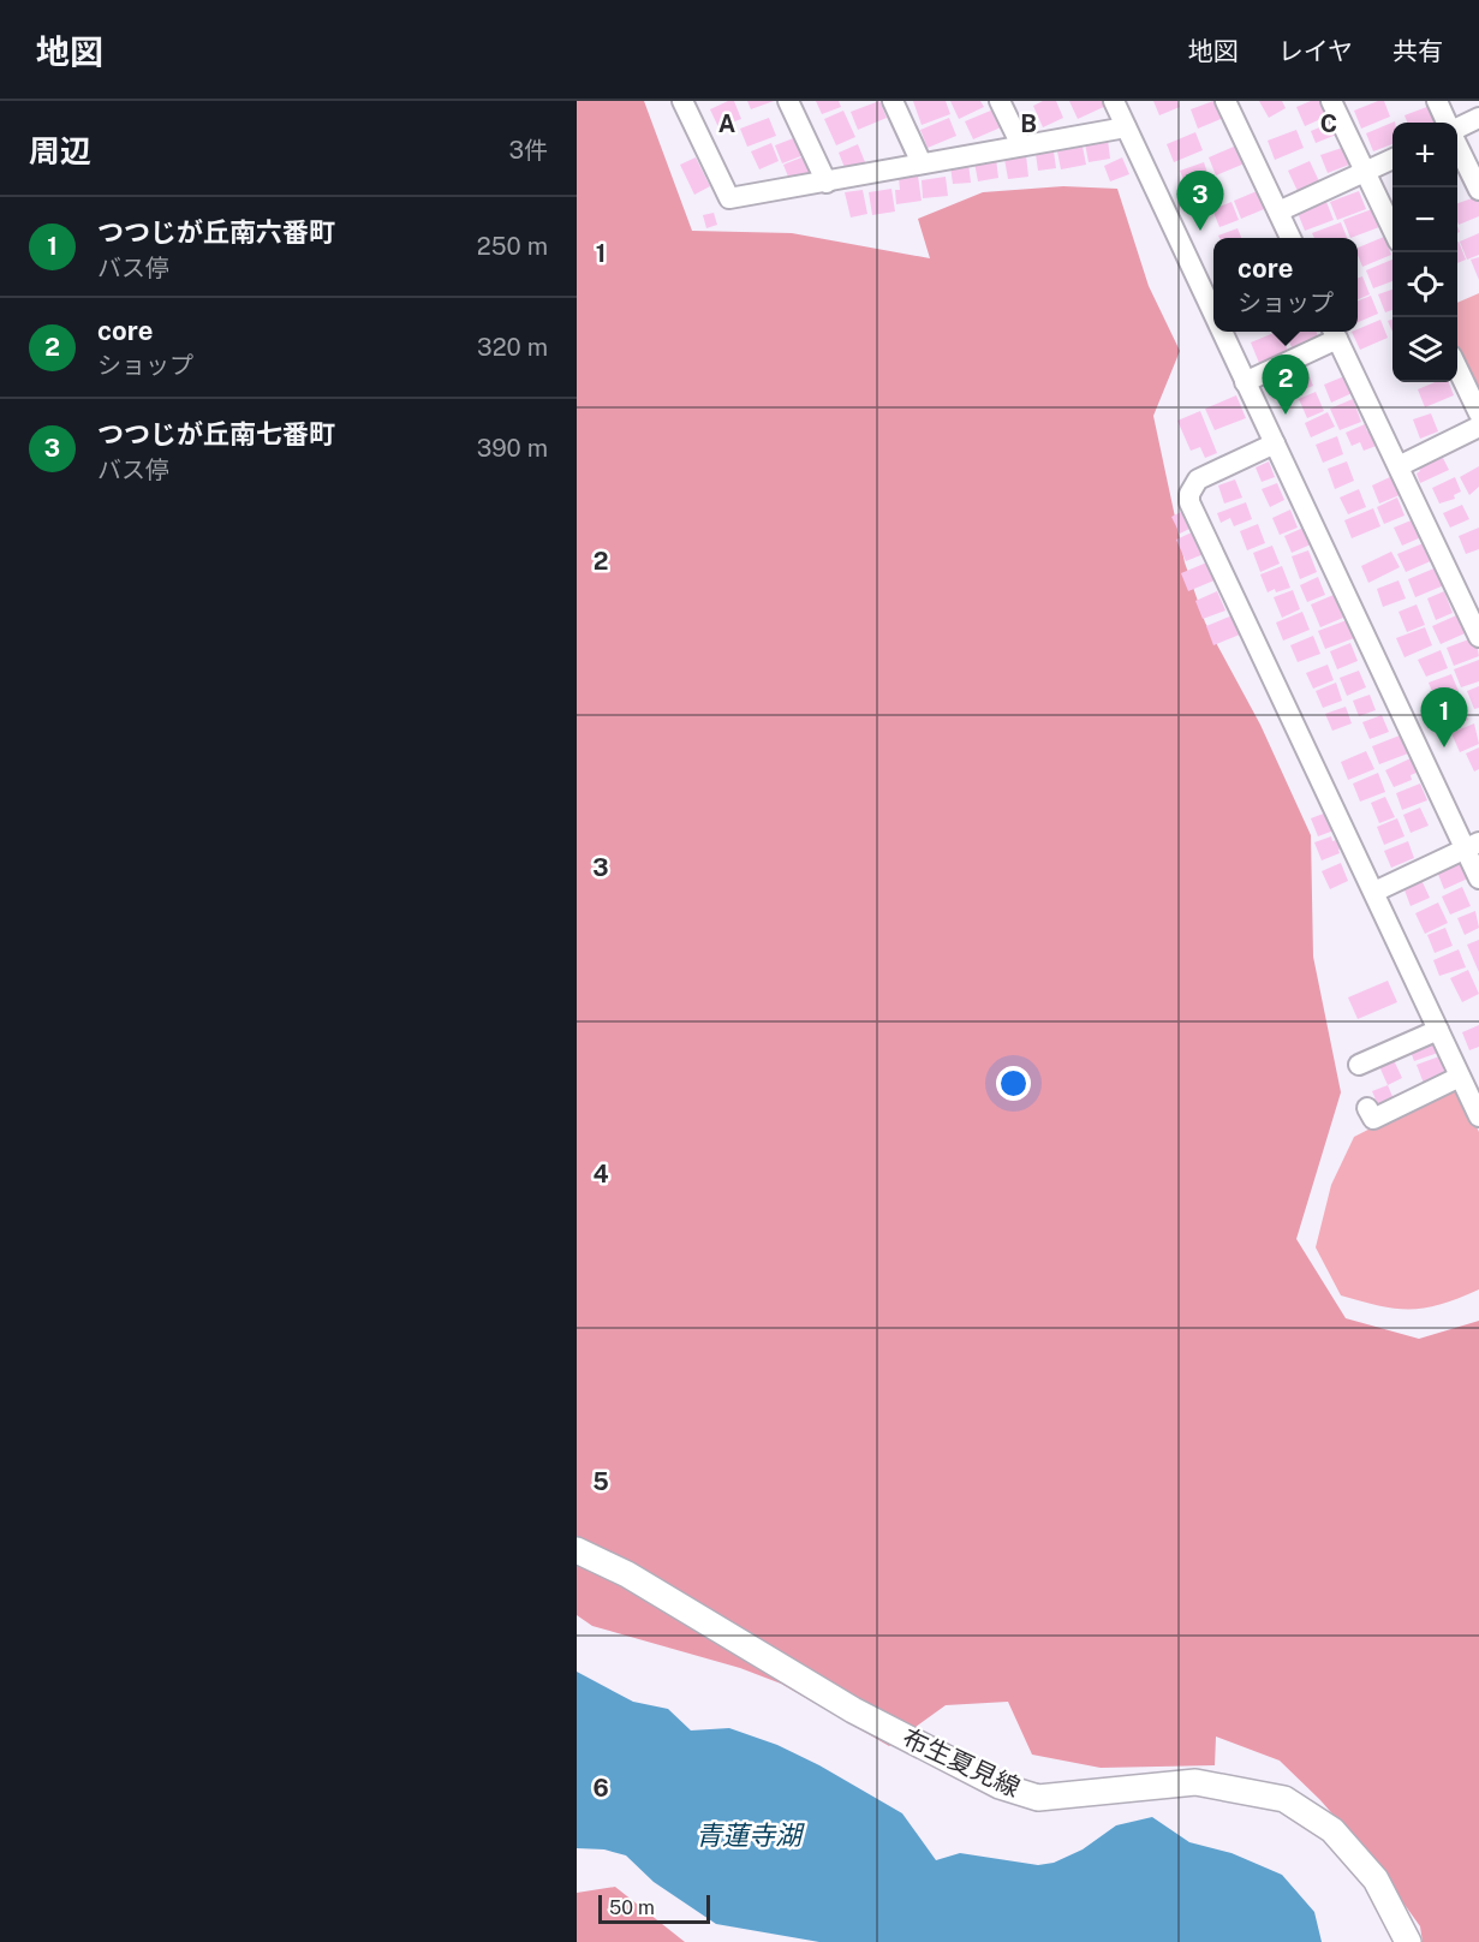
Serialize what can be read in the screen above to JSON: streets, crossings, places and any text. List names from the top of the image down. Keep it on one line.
{"streets":{"main road":["布生夏見線"]},"water":["青蓮寺湖"],"scale_bar":"50 m","page":{"header":"地図","nav":["地図","レイヤ","共有"],"heading":["周辺","3件"],"map_buttons":["+","−"],"pins":["3","2","1"],"list":[{"mark":"1","name":"つつじが丘南六番町","note":"バス停","value":"250 m"},{"mark":"2","name":"core","note":"ショップ","value":"320 m"},{"mark":"3","name":"つつじが丘南七番町","note":"バス停","value":"390 m"}],"popup":["core","ショップ"],"scale":"50 m"},"grid":{"columns":["A","B","C"],"rows":["1","2","3","4","5","6"]}}
